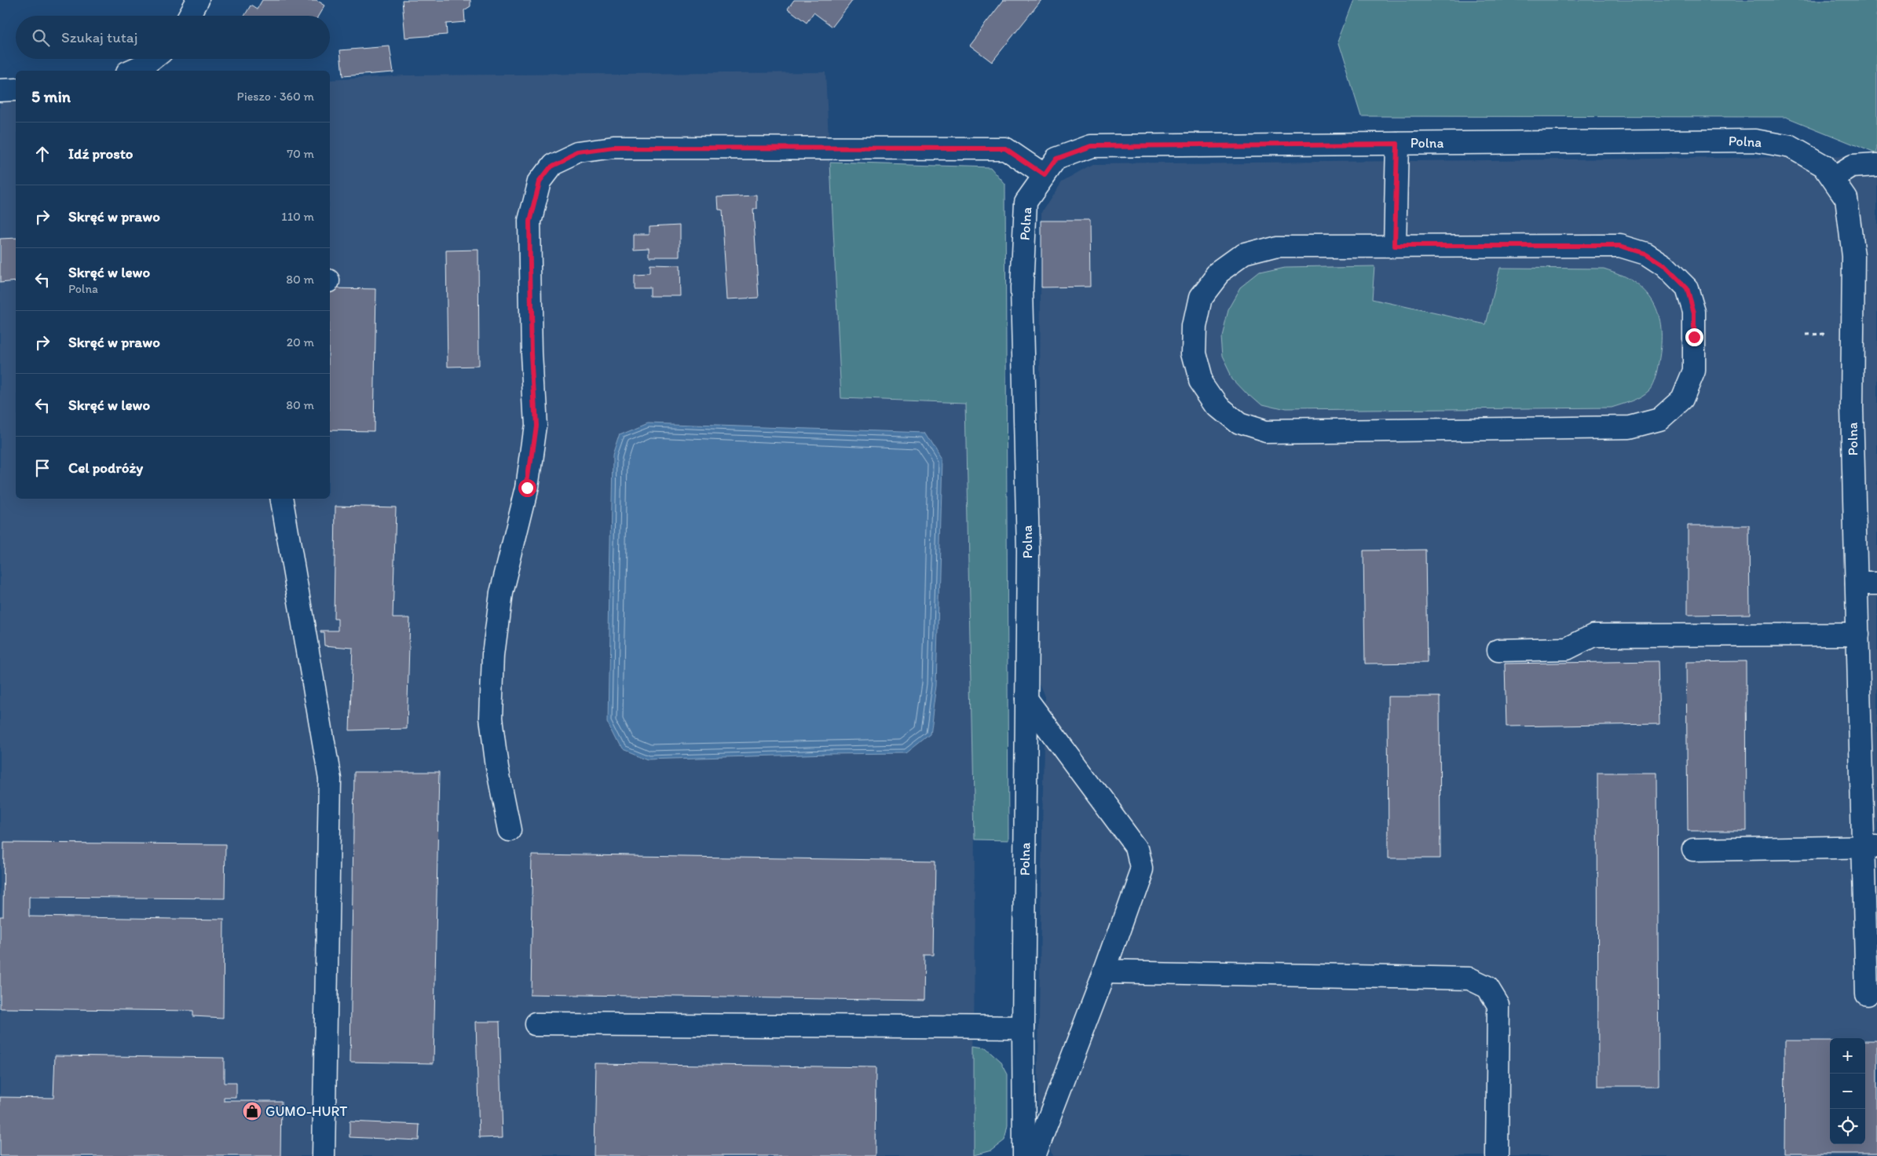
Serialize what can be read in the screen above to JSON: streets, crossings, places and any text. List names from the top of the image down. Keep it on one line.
{"streets":{"street":["Polna"]},"places":{"shop":["GUMO-HURT"]},"page":{"search":"Szukaj tutaj","heading":["5 min","Pieszo · 360 m"],"list":[["Idź prosto","70 m"],["Skręć w prawo","110 m"],["Skręć w lewo","Polna","80 m"],["Skręć w prawo","20 m"],["Skręć w lewo","80 m"],"Cel podróży"],"map_buttons":["+","−"]}}
